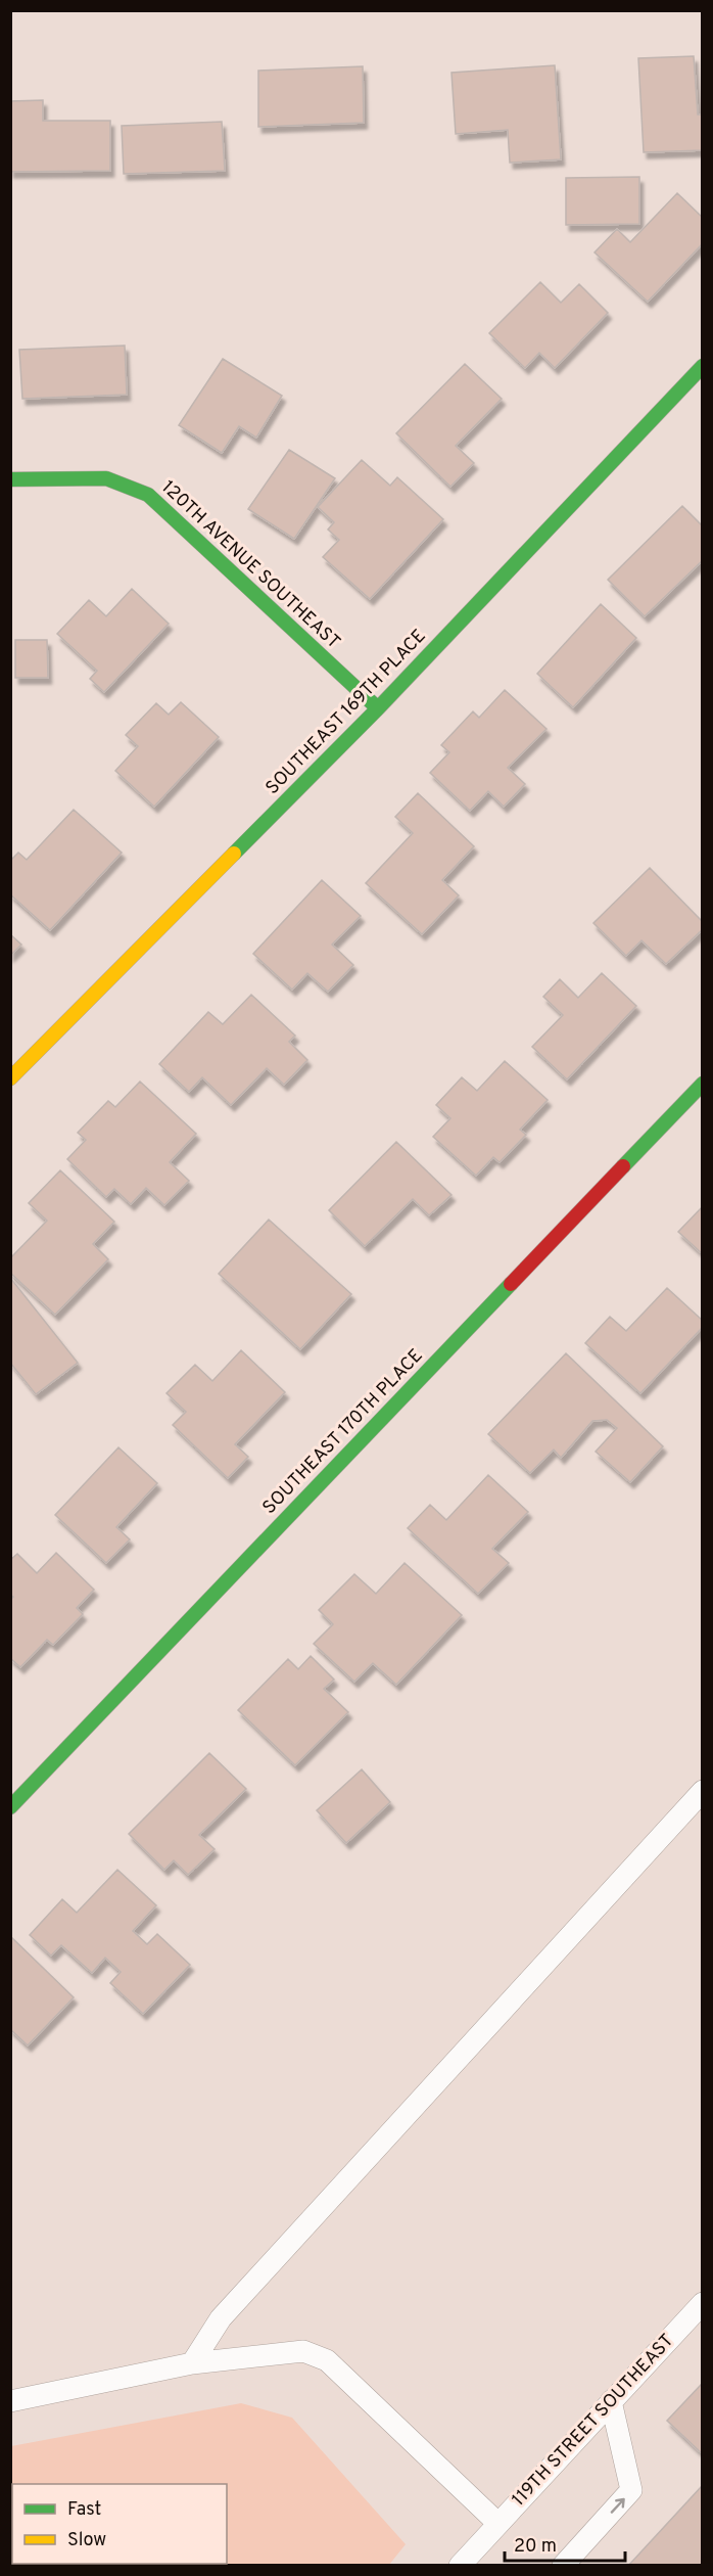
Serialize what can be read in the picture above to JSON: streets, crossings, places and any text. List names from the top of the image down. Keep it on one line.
{"streets":{"street":["120TH AVENUE SOUTHEAST","SOUTHEAST 169TH PLACE","SOUTHEAST 170TH PLACE"],"lane":["119TH STREET SOUTHEAST"]},"crossings":[["120TH AVENUE SOUTHEAST","SOUTHEAST 169TH PLACE"]],"legend":["Fast","Slow"],"scale_bar":"20 m"}
